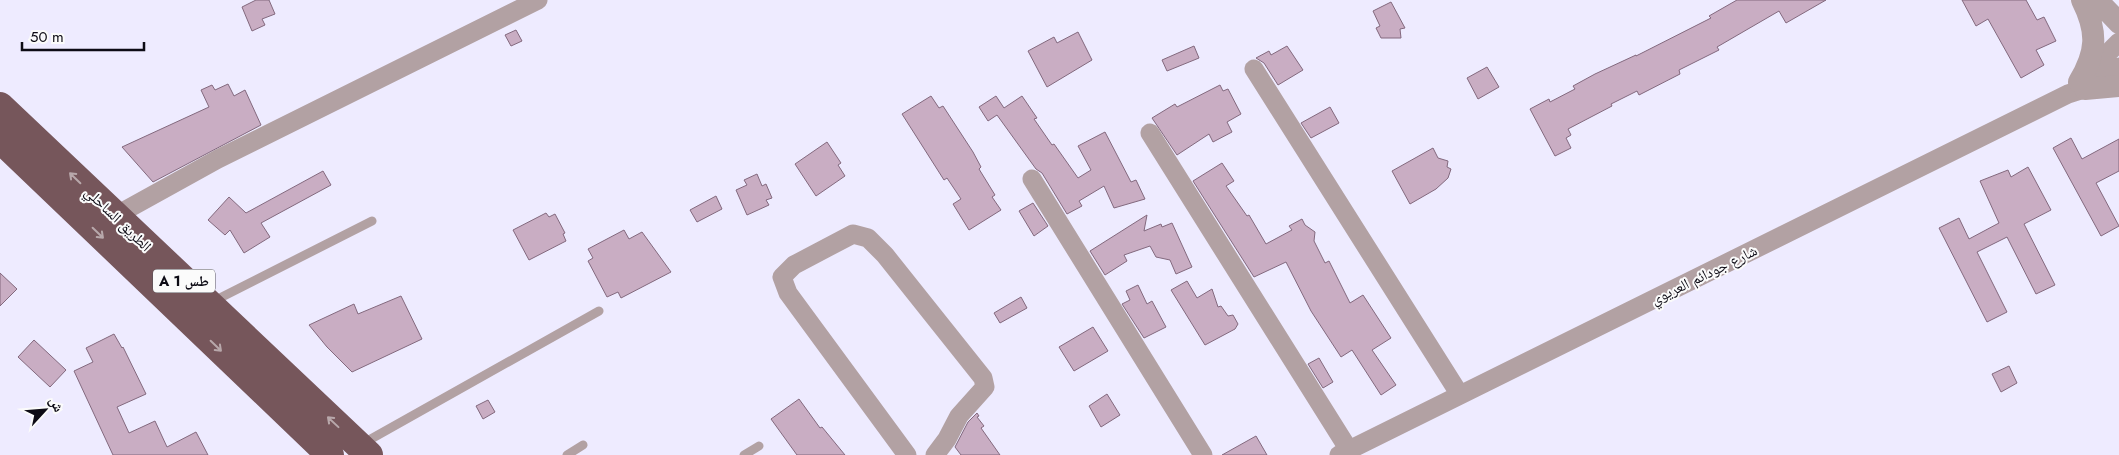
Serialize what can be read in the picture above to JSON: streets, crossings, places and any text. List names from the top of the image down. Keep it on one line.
{"streets":{"highway":["الطريق الساحلي","A 1 طس"],"street":["شارع جودائم العريوي"]},"scale_bar":"50 m","north":"top right"}
